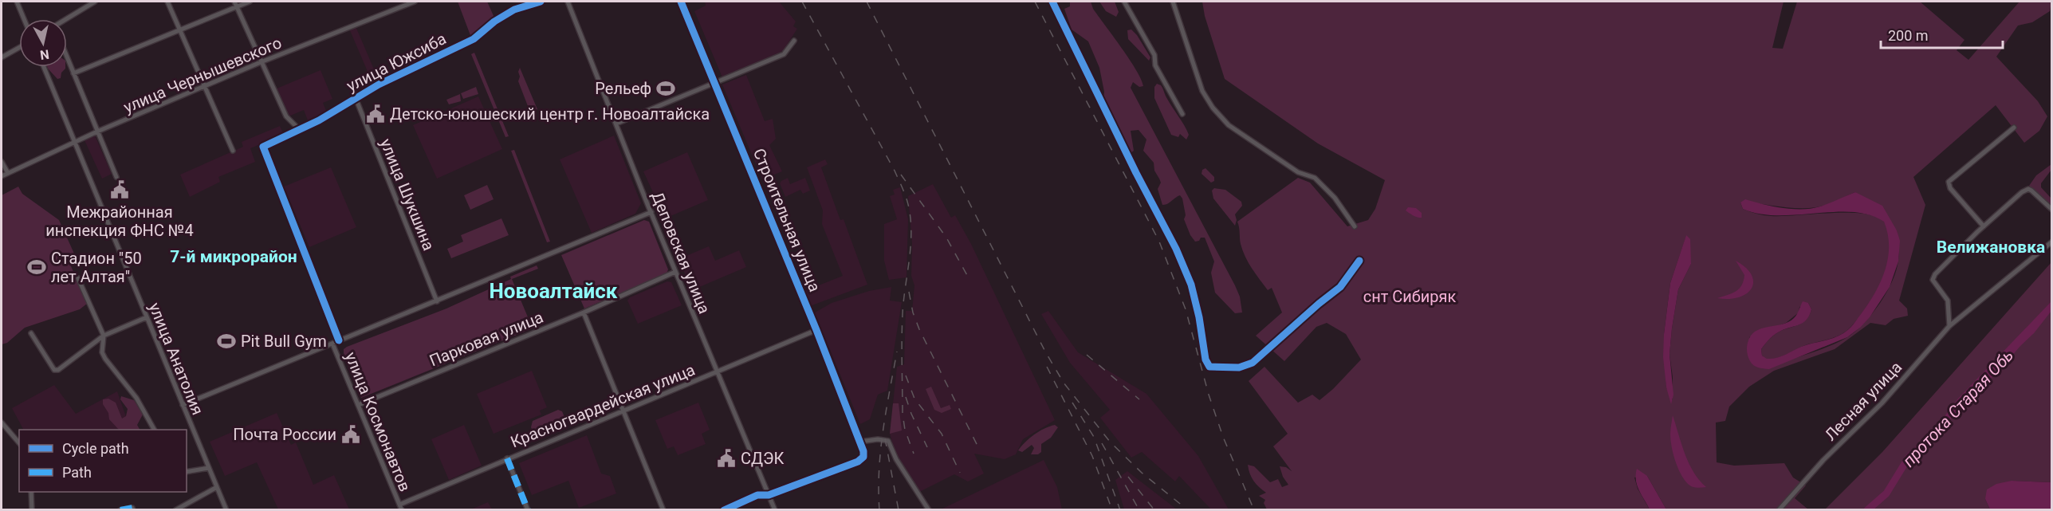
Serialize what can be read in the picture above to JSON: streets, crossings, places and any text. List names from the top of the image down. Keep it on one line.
{"streets":{"street":["улица Южсиба","улица Чернышевского","улица Шукшина","Строительная улица","Деповская улица","Парковая улица","улица Анатолия","Лесная улица","Красногвардейская улица","улица Космонавтов"]},"crossings":[["улица Южсиба","улица Шукшина"],["улица Чернышевского","улица Анатолия"],["Строительная улица","Деповская улица"],["Строительная улица","Красногвардейская улица"],["Деповская улица","Парковая улица"],["Деповская улица","Красногвардейская улица"],["Парковая улица","улица Космонавтов"],["Красногвардейская улица","улица Космонавтов"]],"districts":["Велижановка","7-й микрорайон","Новоалтайск"],"water":["протока Старая Обь"],"parks":["снт Сибиряк"],"places":{"sports":["Рельеф","Стадион \"50 лет Алтая\"","Pit Bull Gym"],"public building":["Детско-юношеский центр г. Новоалтайска","Межрайонная инспекция ФНС №4","Почта России","СДЭК"]},"legend":["Cycle path","Path"],"scale_bar":"200 m","north":"bottom"}
